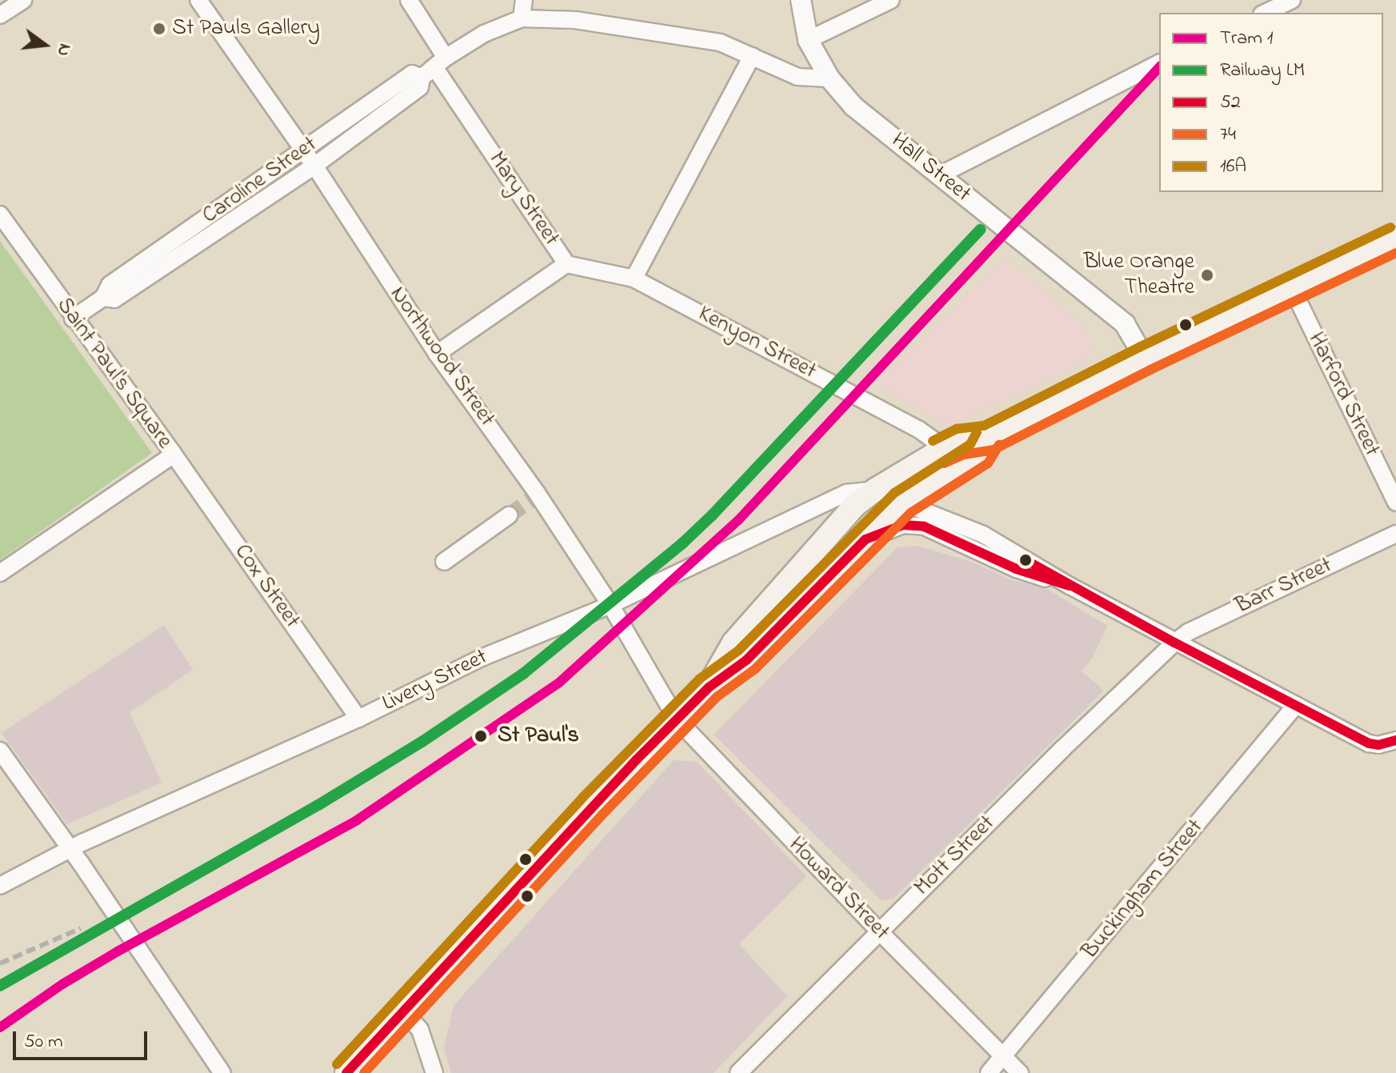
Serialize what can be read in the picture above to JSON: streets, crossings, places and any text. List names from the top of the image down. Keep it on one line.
{"streets":{"street":["Hall Street","Caroline Street","Mary Street","Kenyon Street","Northwood Street","Saint Paul's Square","Harford Street","Cox Street","Barr Street","Livery Street","Mott Street","Howard Street","Buckingham Street"]},"crossings":[["Caroline Street","Mary Street"],["Caroline Street","Northwood Street"],["Caroline Street","Saint Paul's Square"],["Mary Street","Kenyon Street"],["Mary Street","Northwood Street"],["Northwood Street","Livery Street"],["Northwood Street","Howard Street"],["Saint Paul's Square","Cox Street"],["Cox Street","Livery Street"],["Barr Street","Mott Street"],["Mott Street","Howard Street"],["Howard Street","Buckingham Street"]],"places":["St Pauls Gallery","Blue Orange Theatre","St Paul's"],"lines":["tram line 1","transit line 16A","rail line LM","transit line 74","transit line 52"],"legend":["Tram 1","Railway LM","52","74","16A"],"scale_bar":"50 m","north":"right"}
